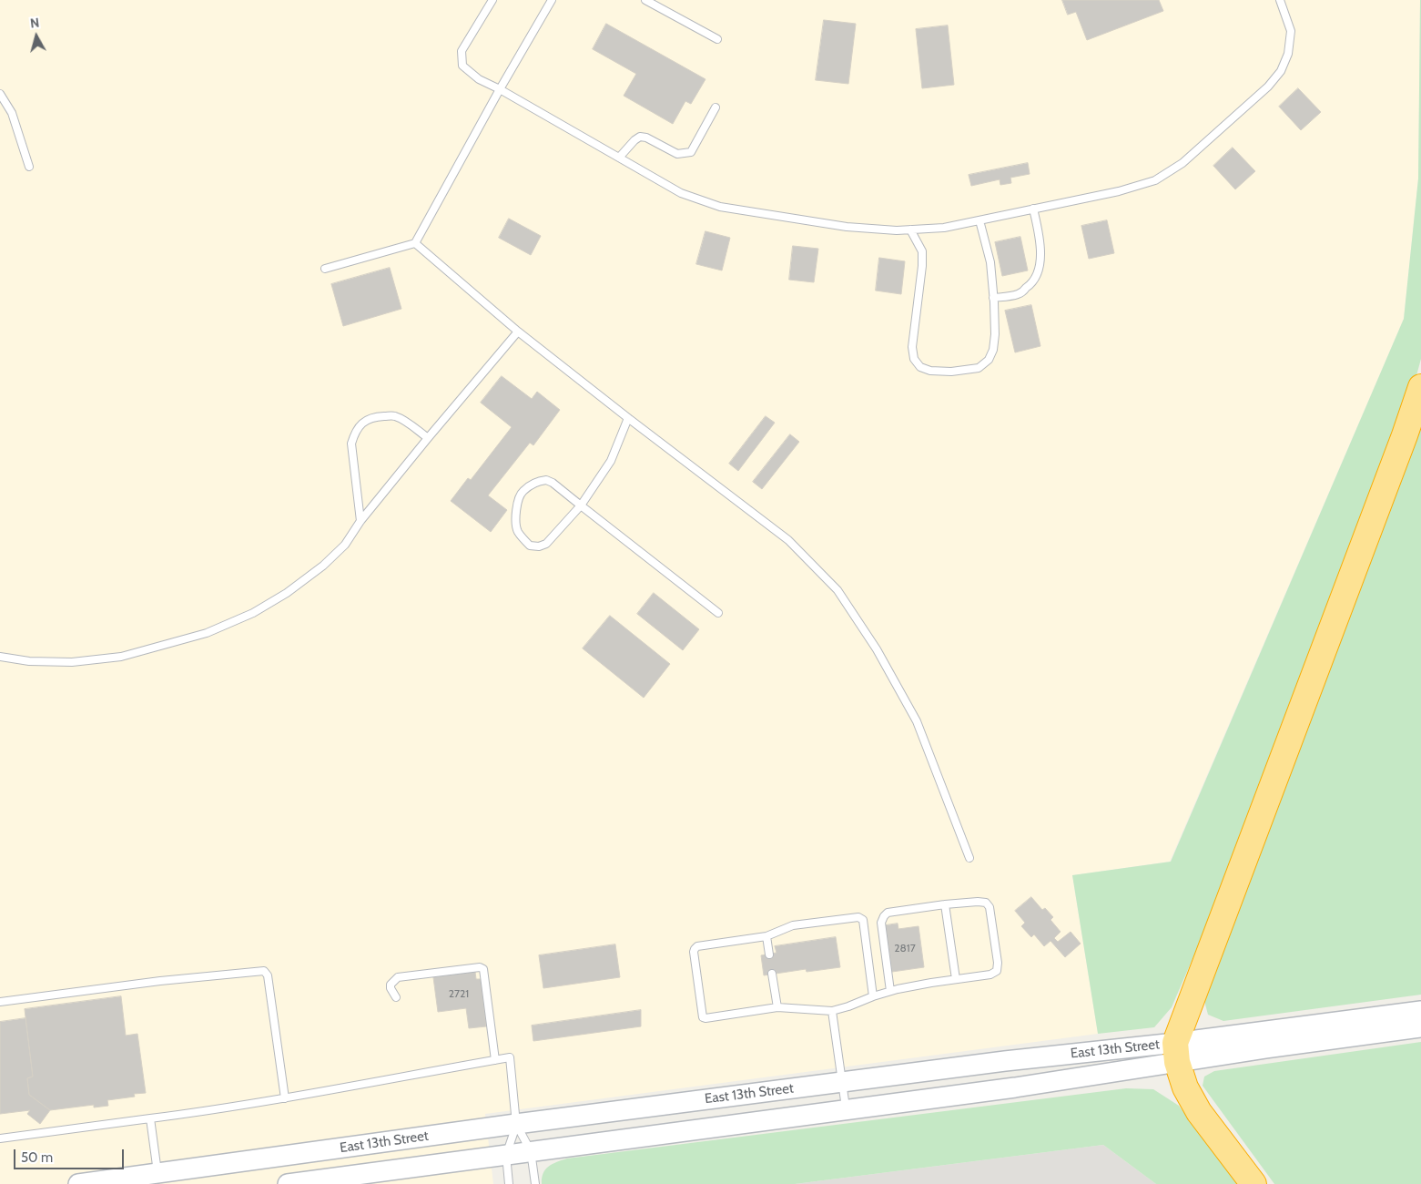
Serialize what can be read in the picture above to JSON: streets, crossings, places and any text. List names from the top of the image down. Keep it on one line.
{"streets":{"main road":["East 13th Street"]},"house_numbers":["2817","2721"],"scale_bar":"50 m","north":"top"}
